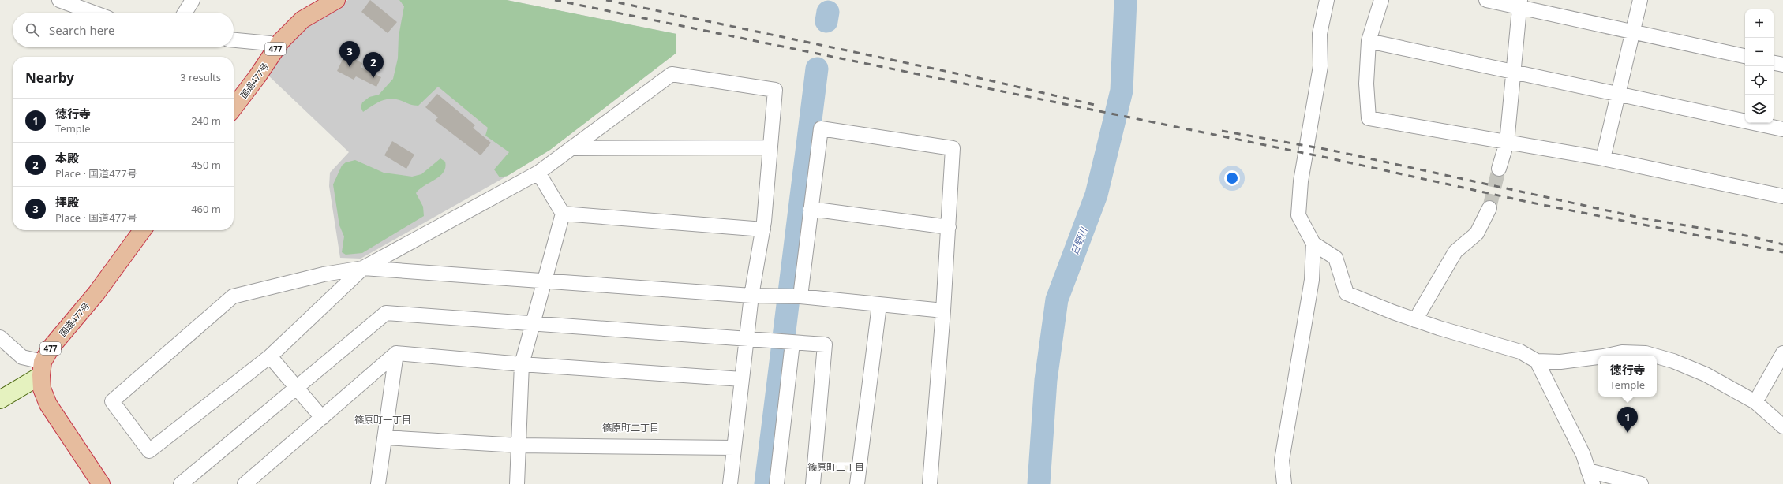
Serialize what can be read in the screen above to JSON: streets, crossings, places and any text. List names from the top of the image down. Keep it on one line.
{"streets":{"highway":["477","国道477号"]},"districts":["篠原町一丁目","篠原町二丁目","篠原町三丁目"],"water":["日野川"],"page":{"map_buttons":["+","−"],"search":"Search here","pins":["3","2","1"],"heading":["Nearby","3 results"],"list":[{"mark":"1","name":"徳行寺","note":"Temple","value":"240 m"},{"mark":"2","name":"本殿","note":"Place · 国道477号","value":"450 m"},{"mark":"3","name":"拝殿","note":"Place · 国道477号","value":"460 m"}],"popup":["徳行寺","Temple"]}}
